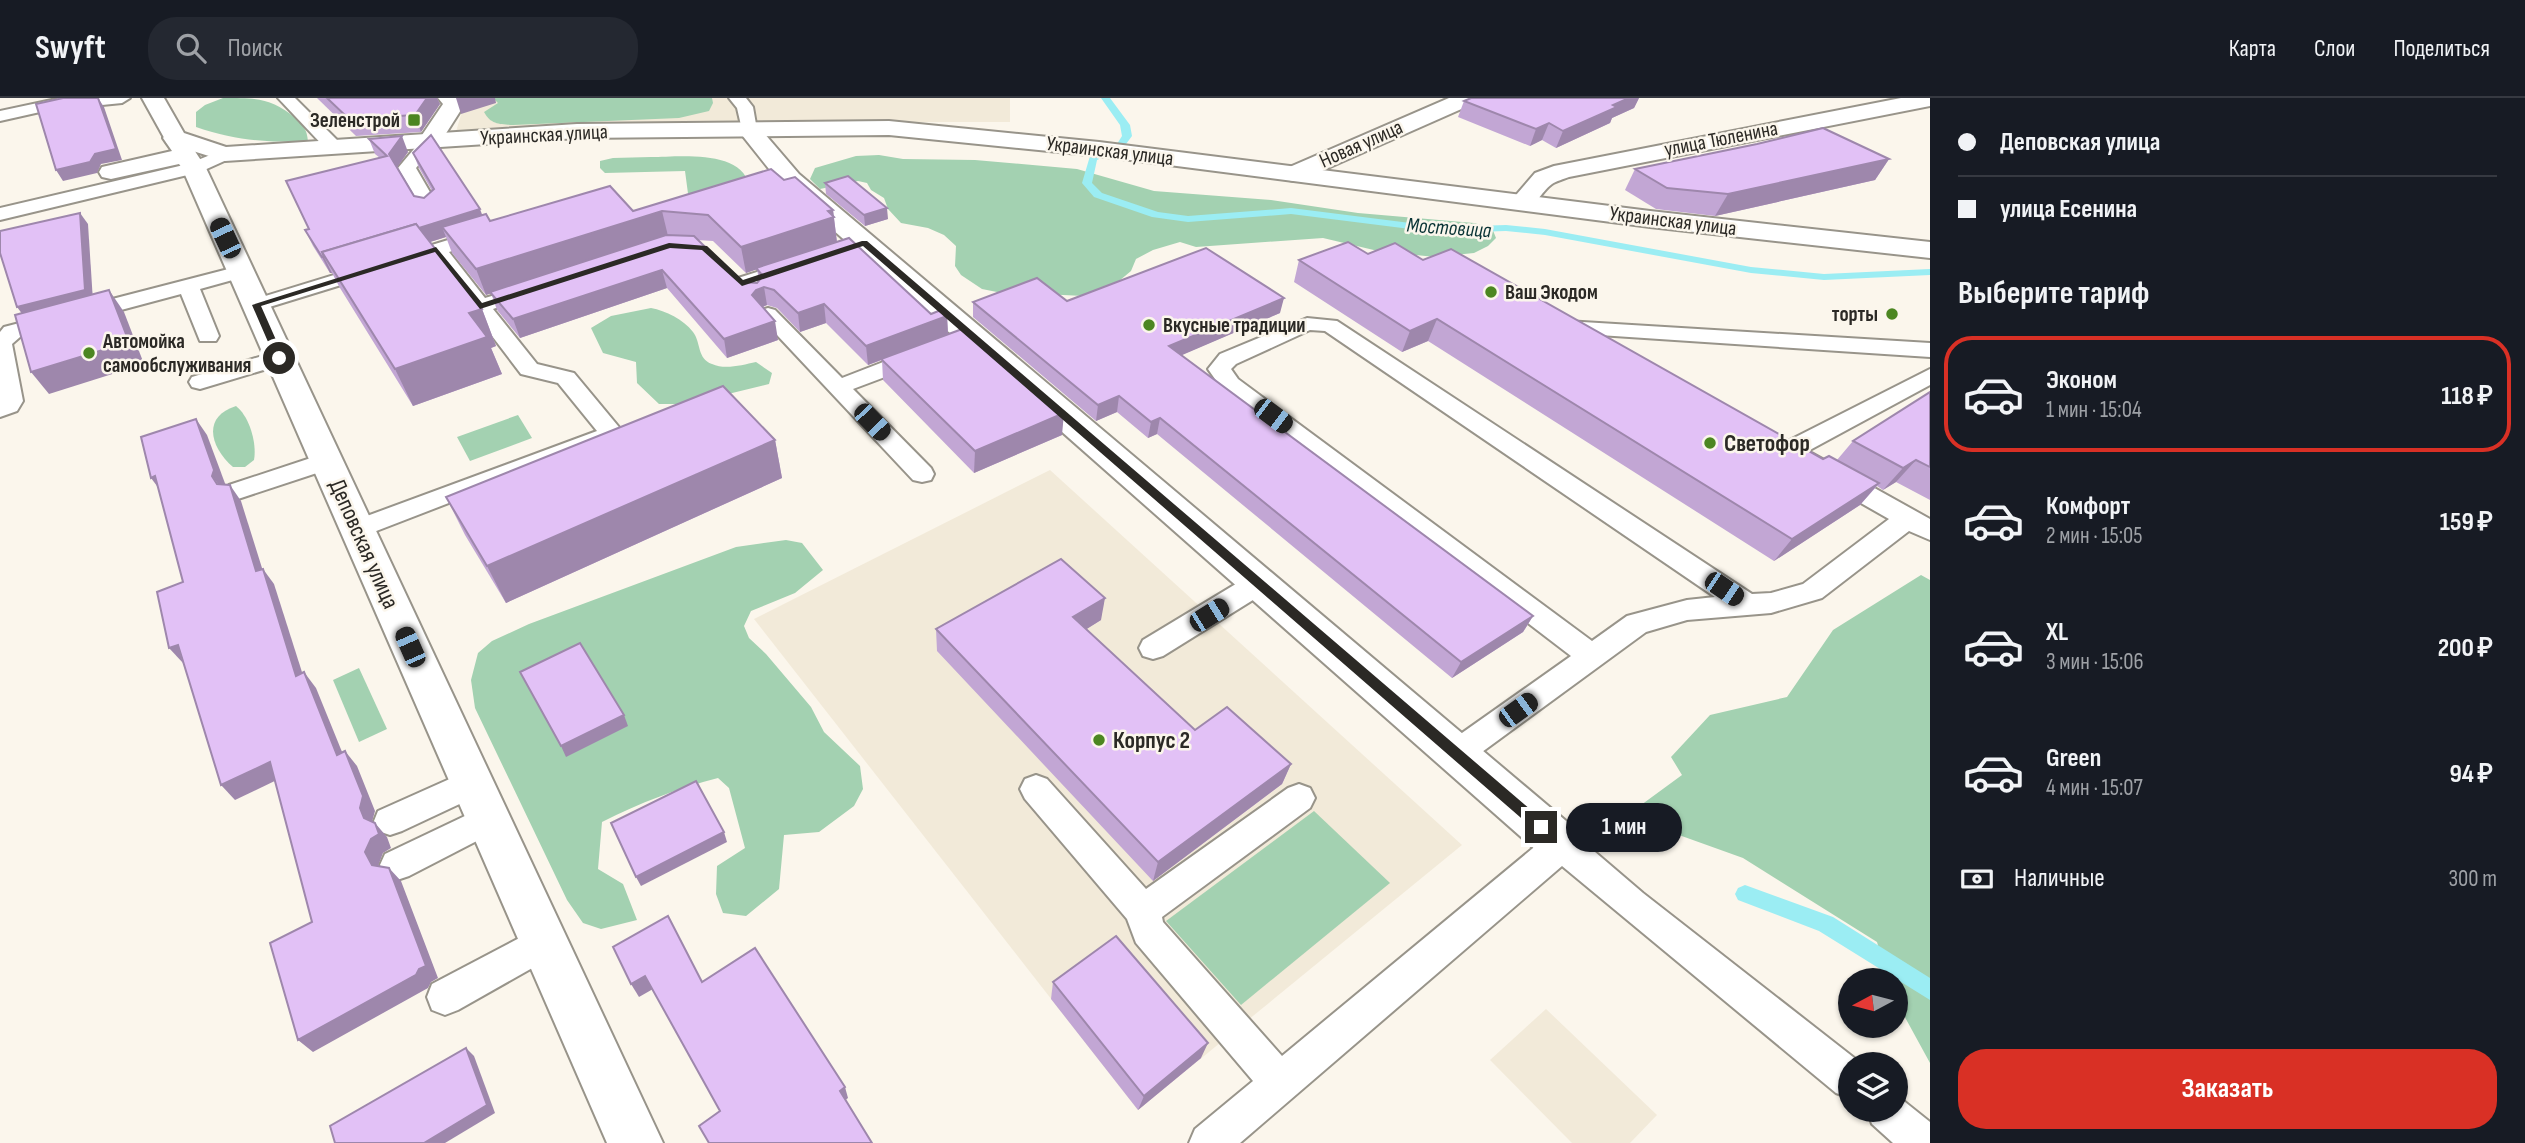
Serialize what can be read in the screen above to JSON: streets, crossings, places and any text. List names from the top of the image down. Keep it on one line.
{"streets":{"street":["Украинская улица","улица Тюленина","Новая улица","Деповская улица"]},"crossings":[["Украинская улица","улица Тюленина"],["Украинская улица","Новая улица"],["Украинская улица","Деповская улица"]],"water":["Мостовица"],"places":{"transit":["Зеленстрой"],"other":["Ваш Экодом","торты","Вкусные традиции","Автомойка самообслуживания","Светофор","Корпус 2"]},"north":"left","page":{"header":"Swyft","search":"Поиск","nav":["Карта","Слои","Поделиться"],"banner":["Деповская улица","улица Есенина"],"heading":"Выберите тариф","list":[{"name":"Эконом","note":"1 мин · 15:04","value":"118 ₽"},{"name":"Комфорт","note":"2 мин · 15:05","value":"159 ₽"},{"name":"XL","note":"3 мин · 15:06","value":"200 ₽"},{"name":"Green","note":"4 мин · 15:07","value":"94 ₽"}],"bubble":"1 мин","pay":["Наличные","300 m"],"buttons":"Заказать"}}
